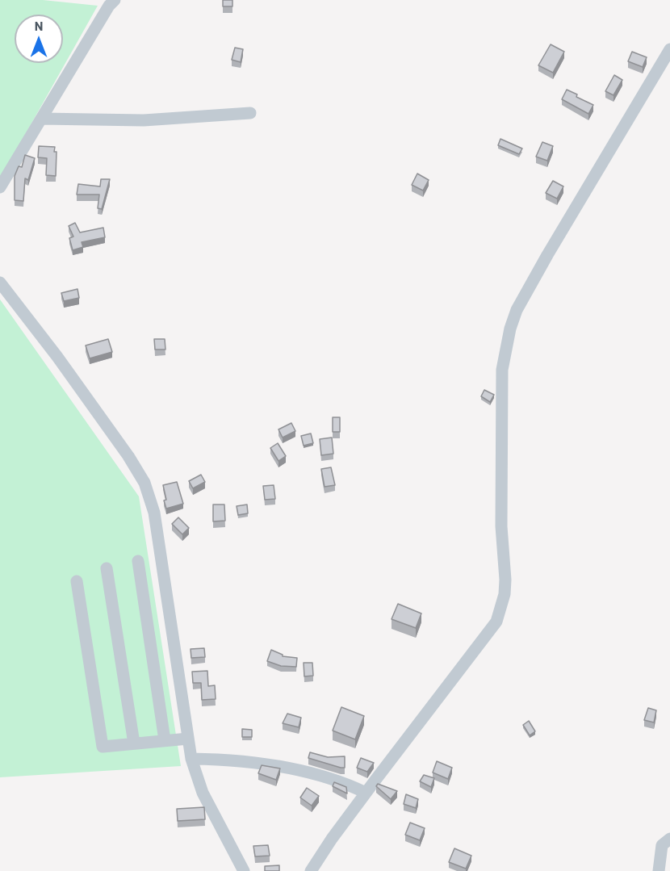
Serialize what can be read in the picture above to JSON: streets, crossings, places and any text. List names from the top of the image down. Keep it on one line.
{"north":"top"}
